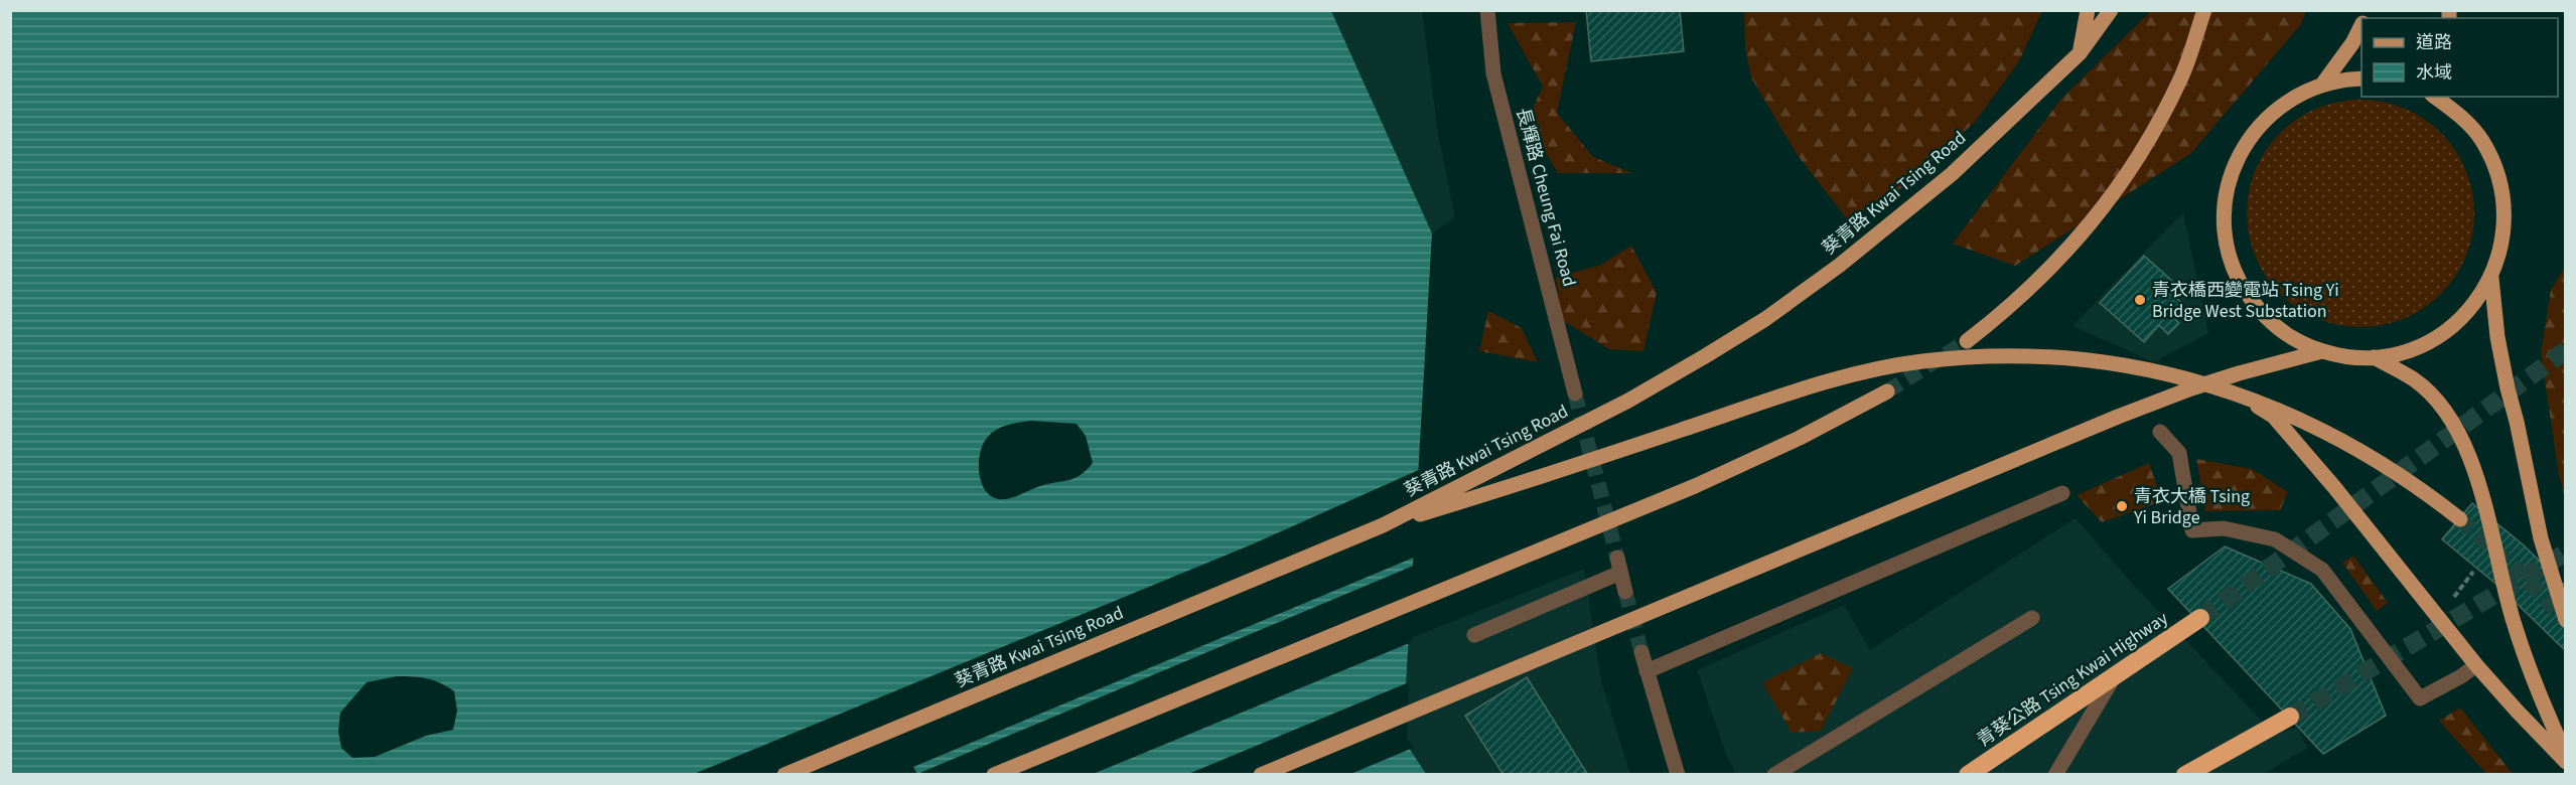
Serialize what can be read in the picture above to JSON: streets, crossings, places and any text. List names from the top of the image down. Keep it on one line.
{"streets":{"highway":["青葵公路 Tsing Kwai Highway"],"main road":["葵青路 Kwai Tsing Road"],"street":["長輝路 Cheung Fai Road"]},"places":["青衣橋西變電站 Tsing Yi Bridge West Substation","青衣大橋 Tsing Yi Bridge"],"legend":["道路","水域"]}
